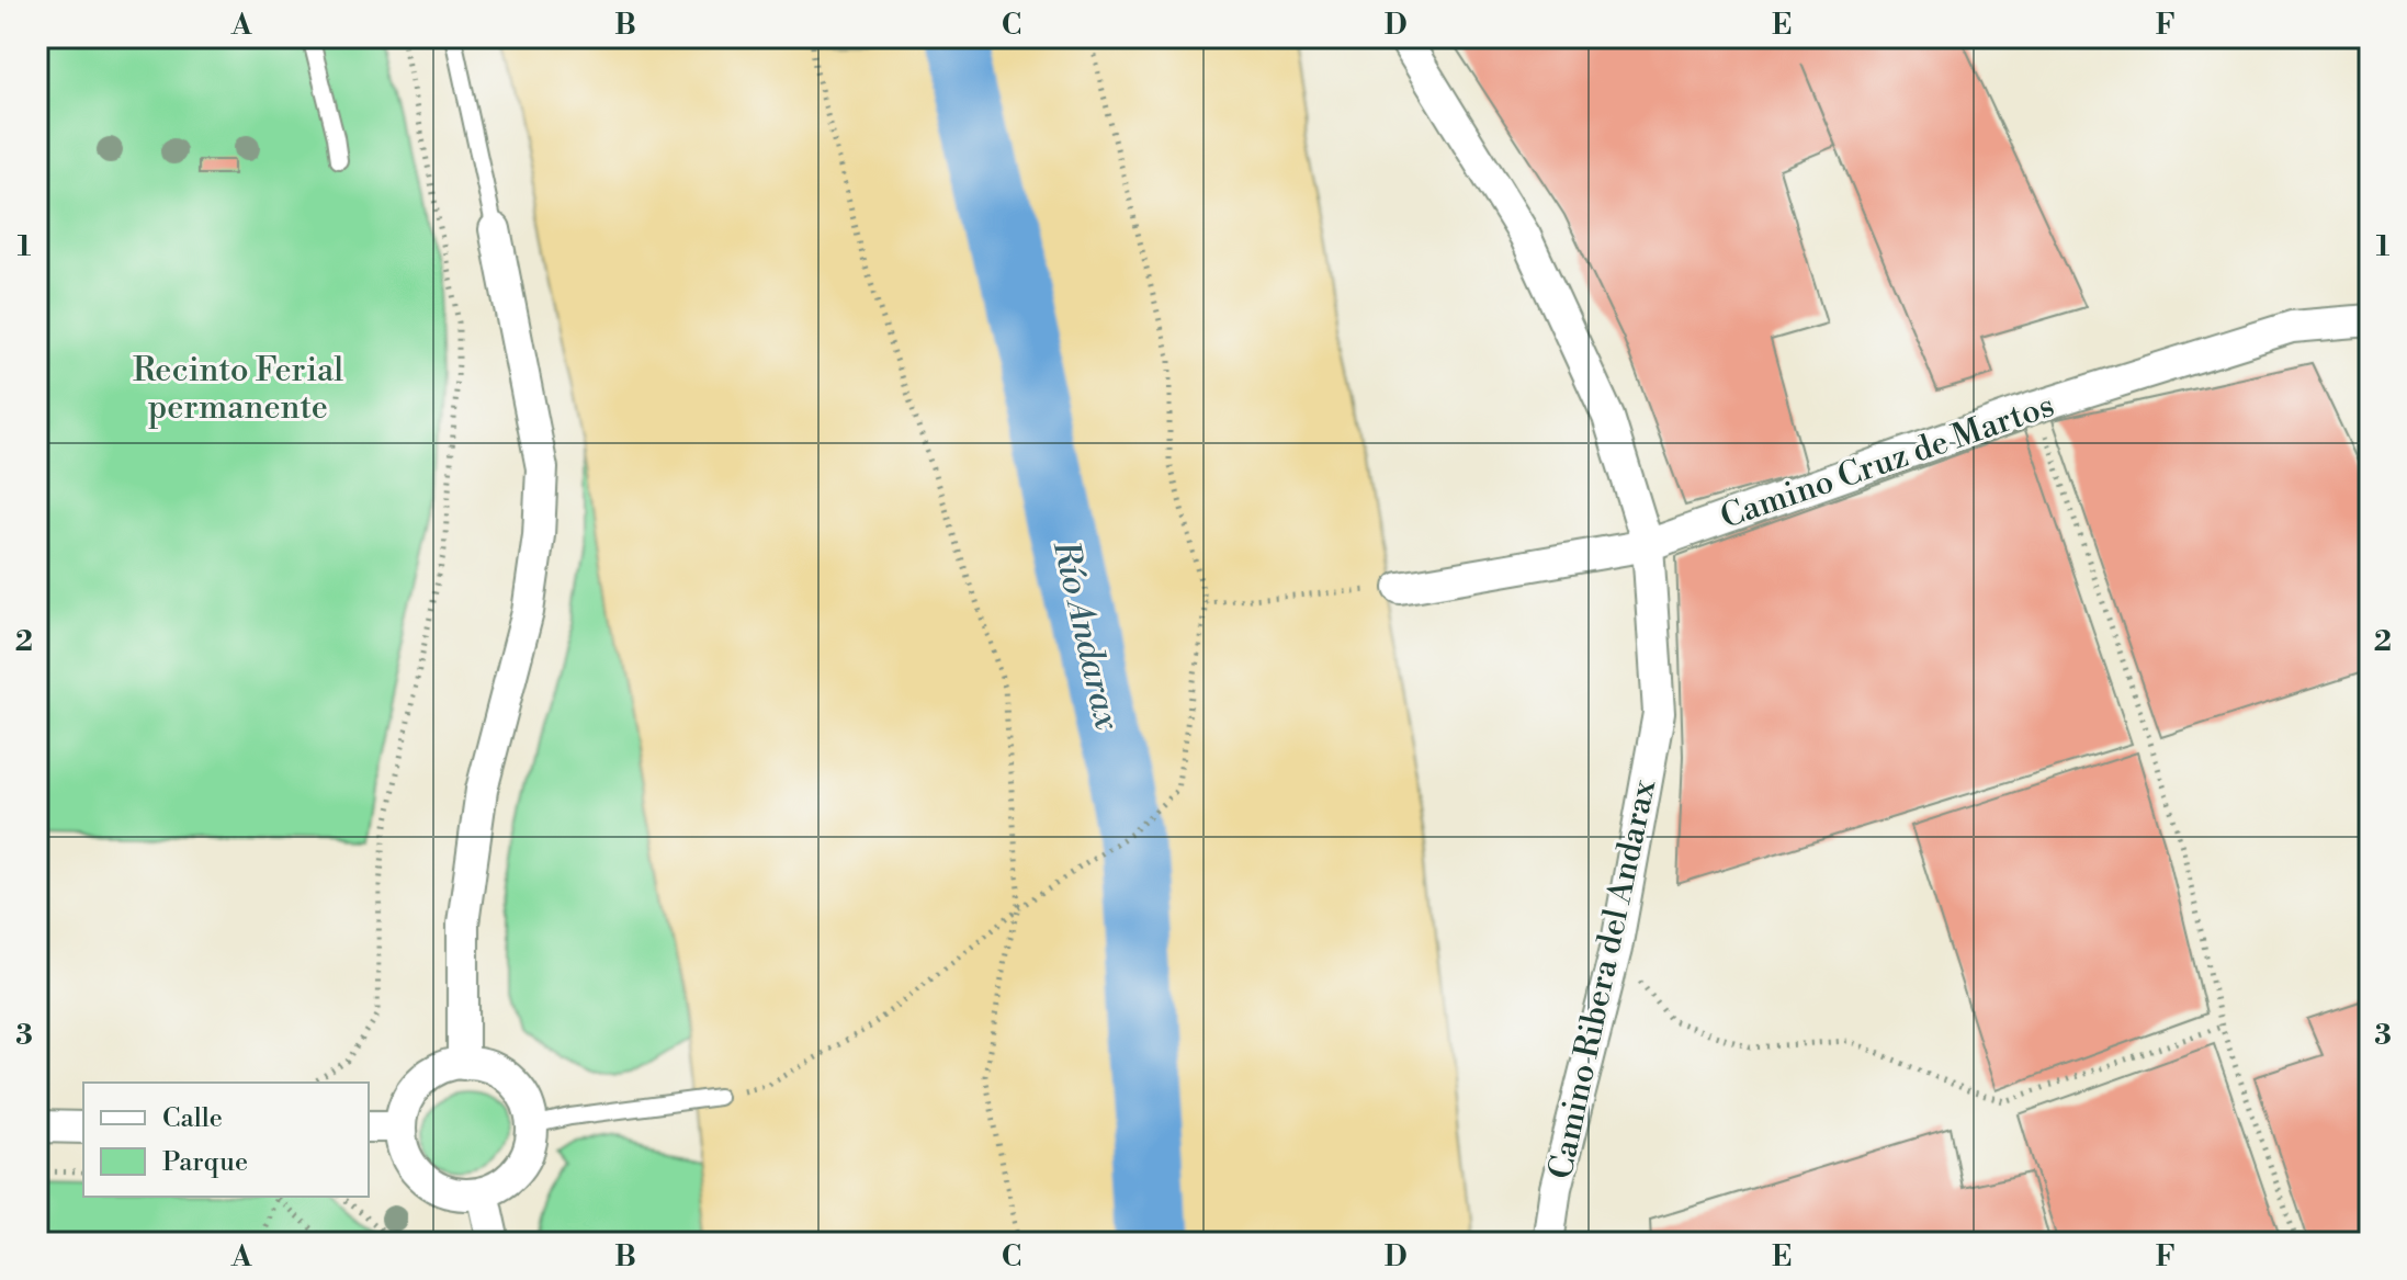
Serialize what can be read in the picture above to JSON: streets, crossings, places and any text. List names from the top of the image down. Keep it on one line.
{"streets":{"street":["Camino Cruz de Martos","Camino Ribera del Andarax"]},"crossings":[["Camino Cruz de Martos","Camino Ribera del Andarax"]],"water":["Río Andarax"],"parks":["Recinto Ferial permanente"],"legend":["Calle","Parque"],"grid":{"columns":["A","B","C","D","E","F"],"rows":["1","2","3"]}}
